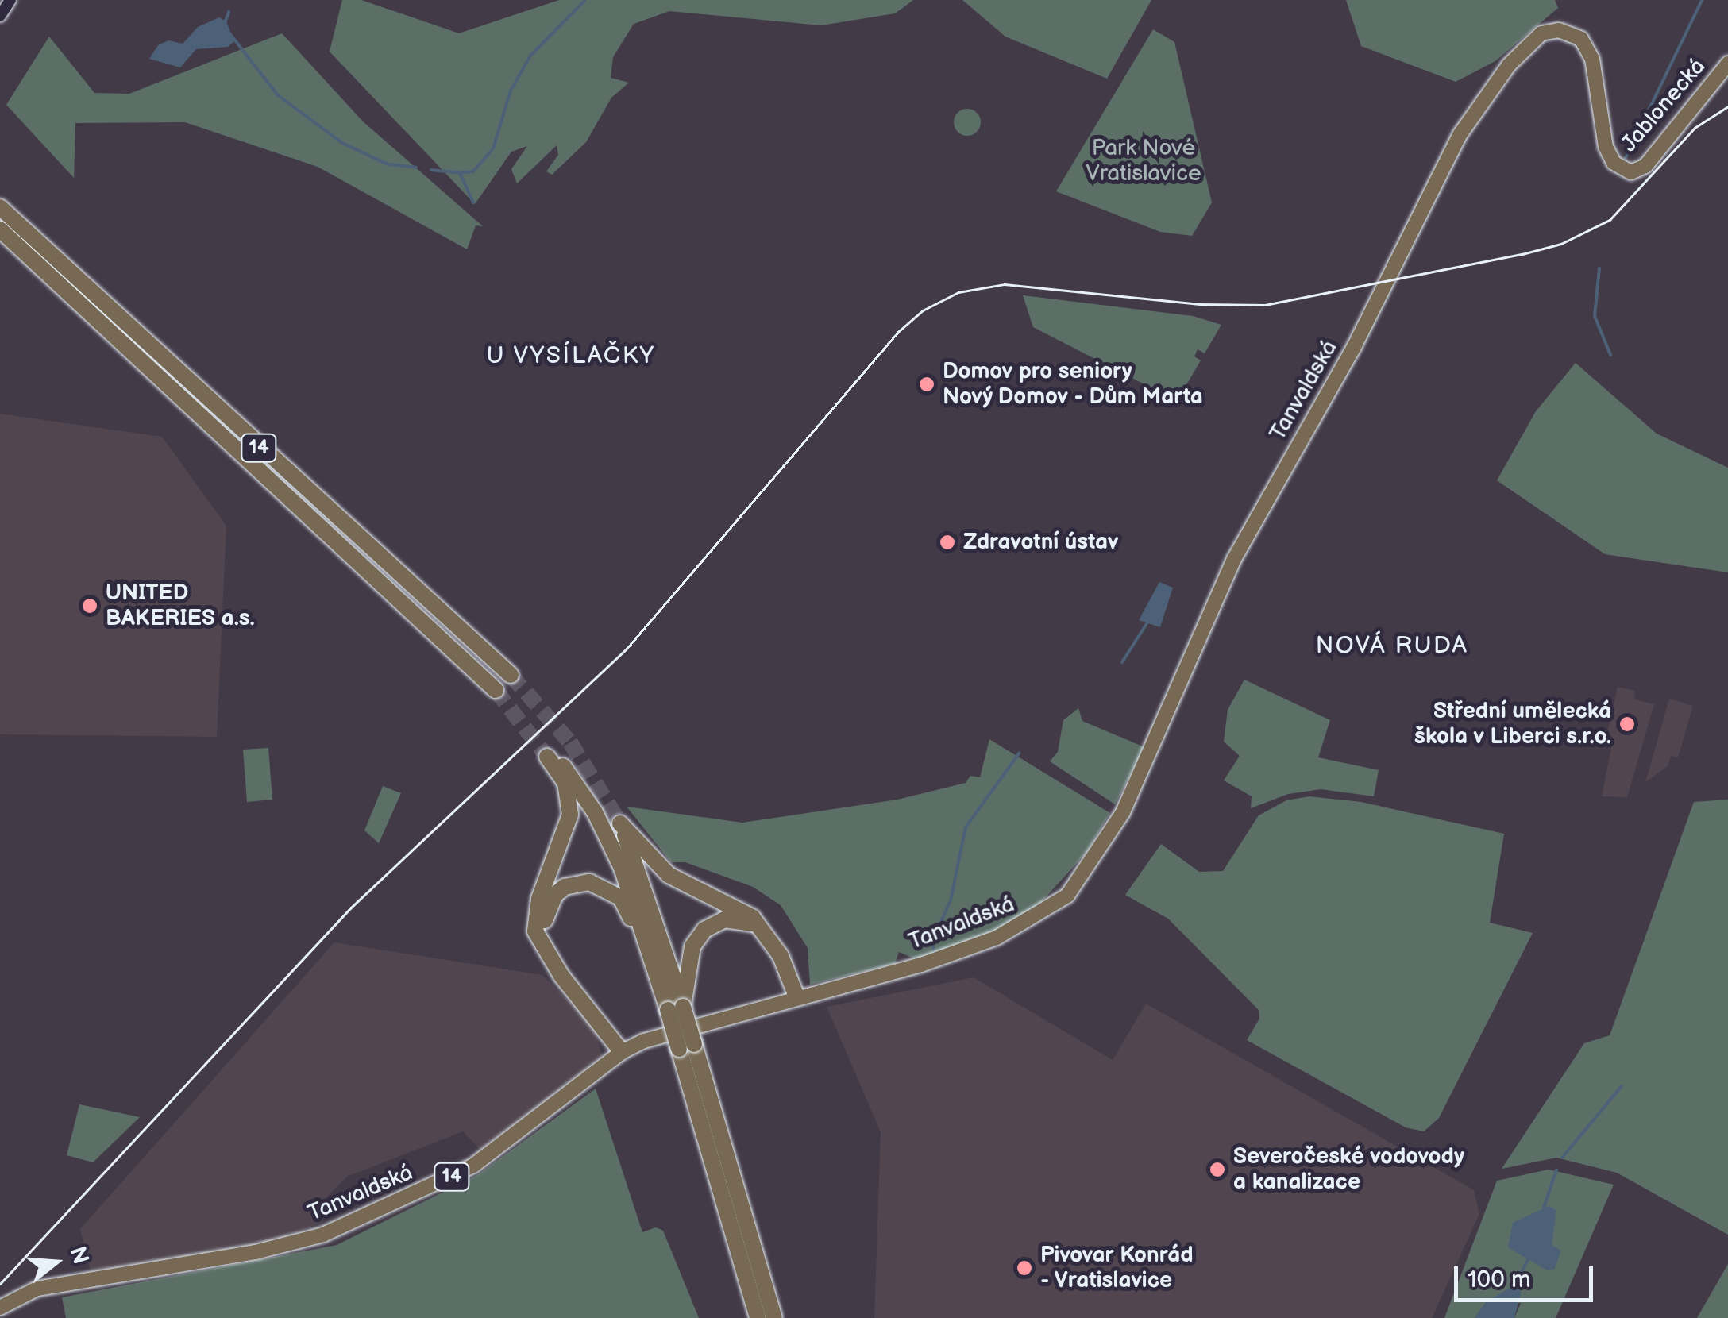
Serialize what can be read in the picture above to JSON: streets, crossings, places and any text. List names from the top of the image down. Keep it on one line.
{"streets":{"highway":["14"],"main road":["Jablonecká","Tanvaldská"]},"crossings":[["Jablonecká","Tanvaldská"]],"districts":["U VYSÍLAČKY","NOVÁ RUDA"],"parks":["Park Nové Vratislavice"],"places":["Domov pro seniory Nový Domov - Dům Marta","Zdravotní ústav","UNITED BAKERIES a.s.","Střední umělecká škola v Liberci s.r.o.","Severočeské vodovody a kanalizace","Pivovar Konrád - Vratislavice"],"scale_bar":"100 m","north":"right"}
